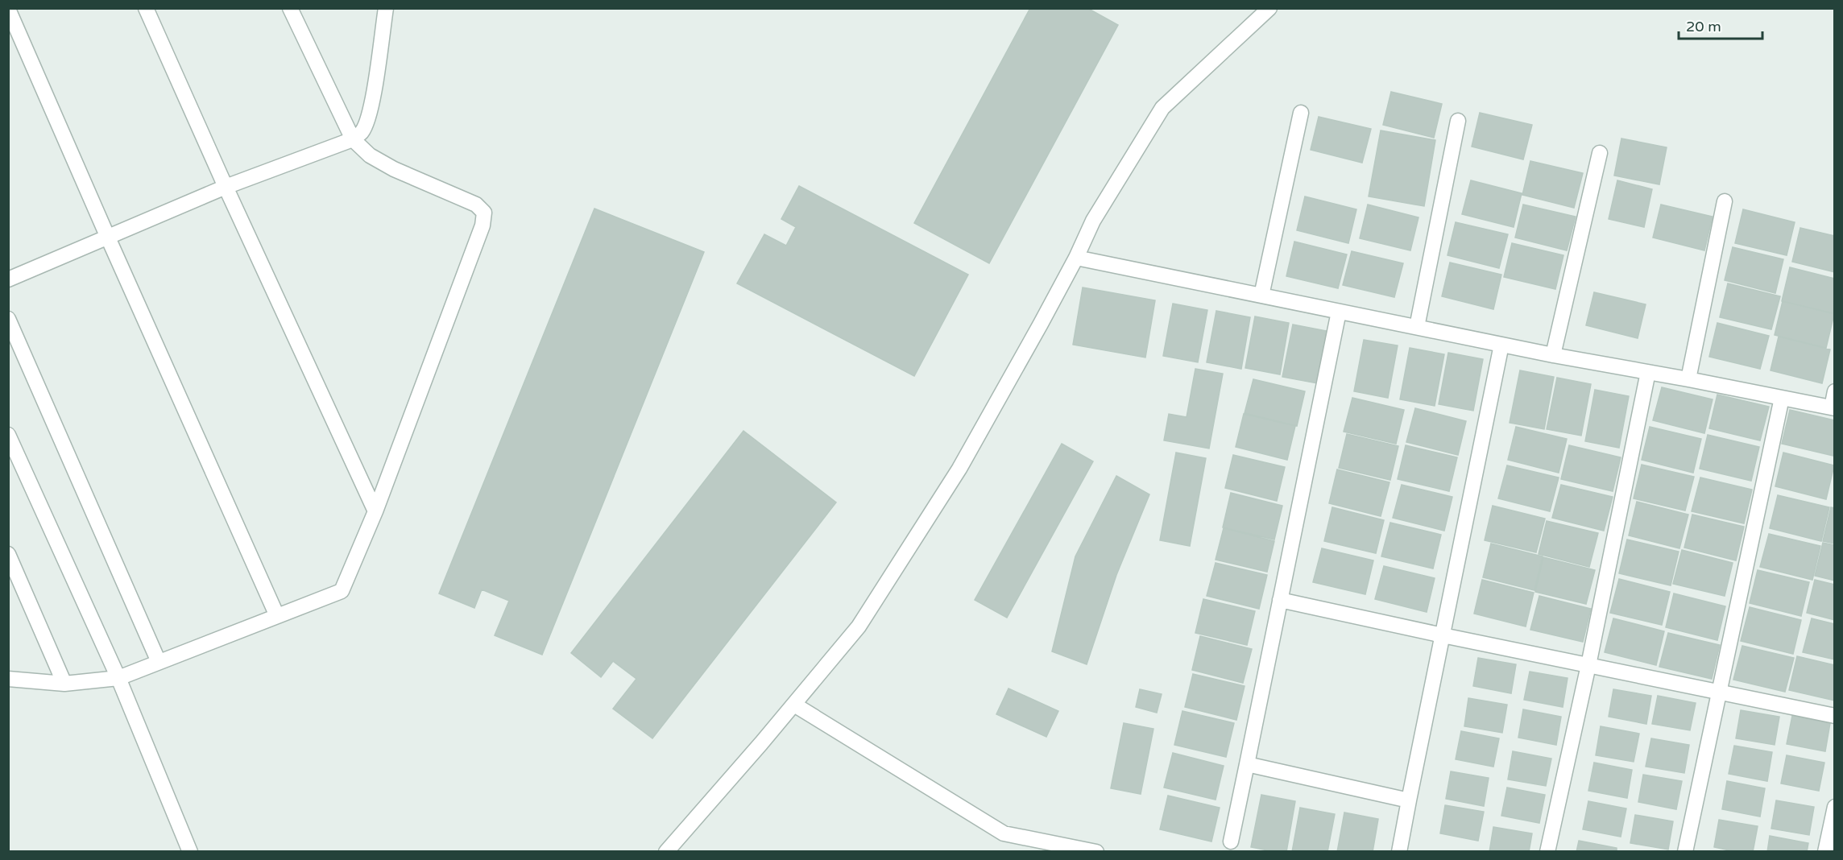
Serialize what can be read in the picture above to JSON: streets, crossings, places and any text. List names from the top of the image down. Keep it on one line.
{"scale_bar":"20 m"}
